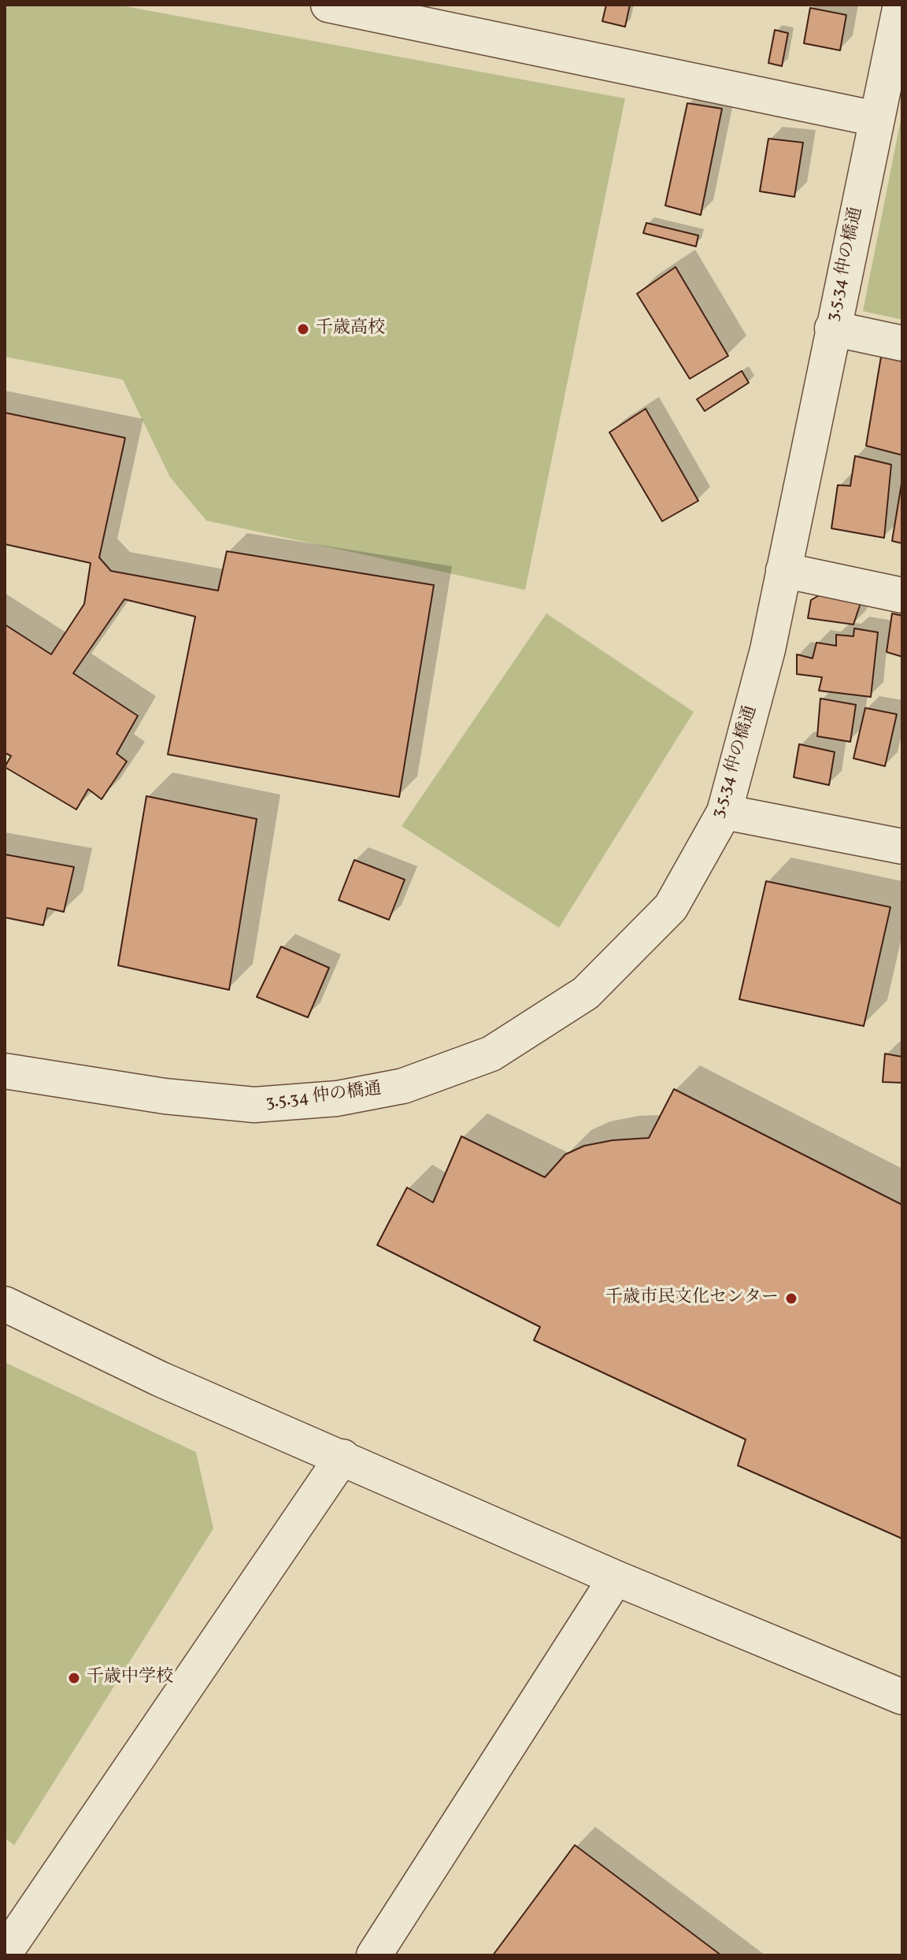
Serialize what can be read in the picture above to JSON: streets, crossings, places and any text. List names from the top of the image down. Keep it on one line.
{"streets":{"street":["3.5.34 仲の橋通"]},"places":["千歳高校","千歳市民文化センター","千歳中学校"]}
